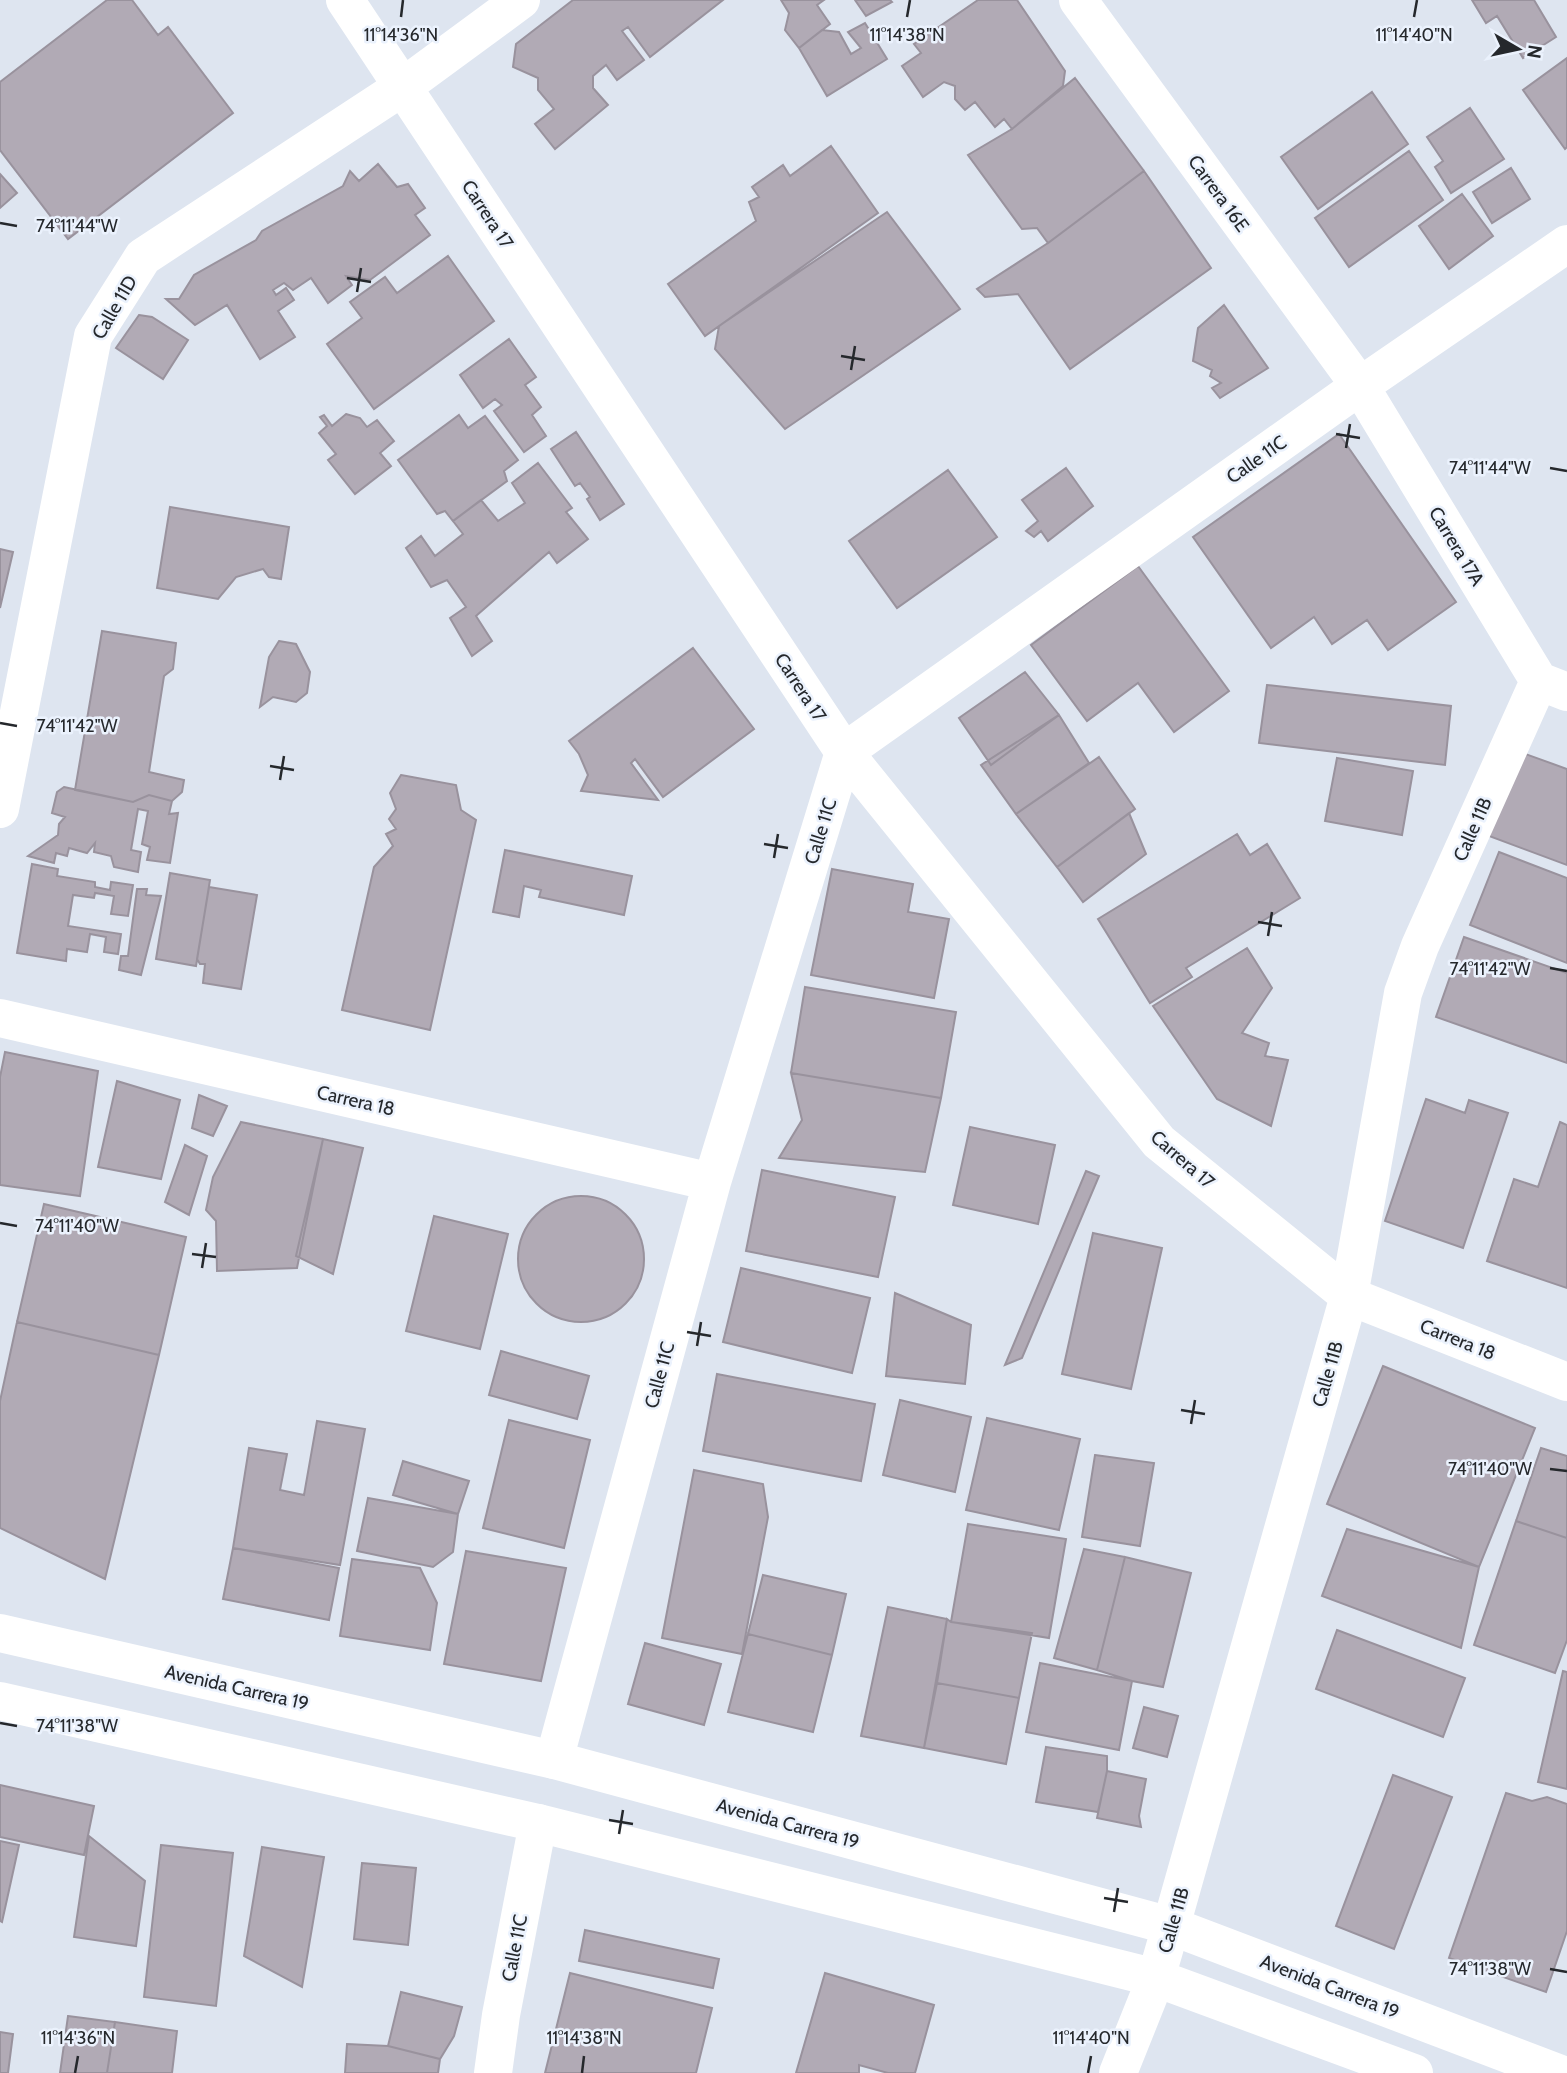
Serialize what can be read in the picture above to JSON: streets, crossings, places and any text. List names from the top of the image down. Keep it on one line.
{"streets":{"street":["Carrera 16E","Carrera 17","Calle 11D","Calle 11C","Carrera 17A","Calle 11B","Carrera 18","Avenida Carrera 19"]},"crossings":[["Carrera 16E","Calle 11C"],["Carrera 16E","Carrera 17A"],["Carrera 17","Calle 11D"],["Carrera 17","Calle 11C"],["Carrera 17","Calle 11B"],["Carrera 17","Carrera 18"],["Calle 11C","Carrera 17A"],["Calle 11C","Carrera 18"],["Calle 11C","Avenida Carrera 19"],["Carrera 17A","Calle 11B"],["Calle 11B","Carrera 18"],["Calle 11B","Avenida Carrera 19"]],"north":"right","coordinates":["11°14'36\"N","11°14'38\"N","11°14'40\"N","74°11'44\"W","74°11'42\"W","74°11'40\"W","74°11'38\"W"]}
